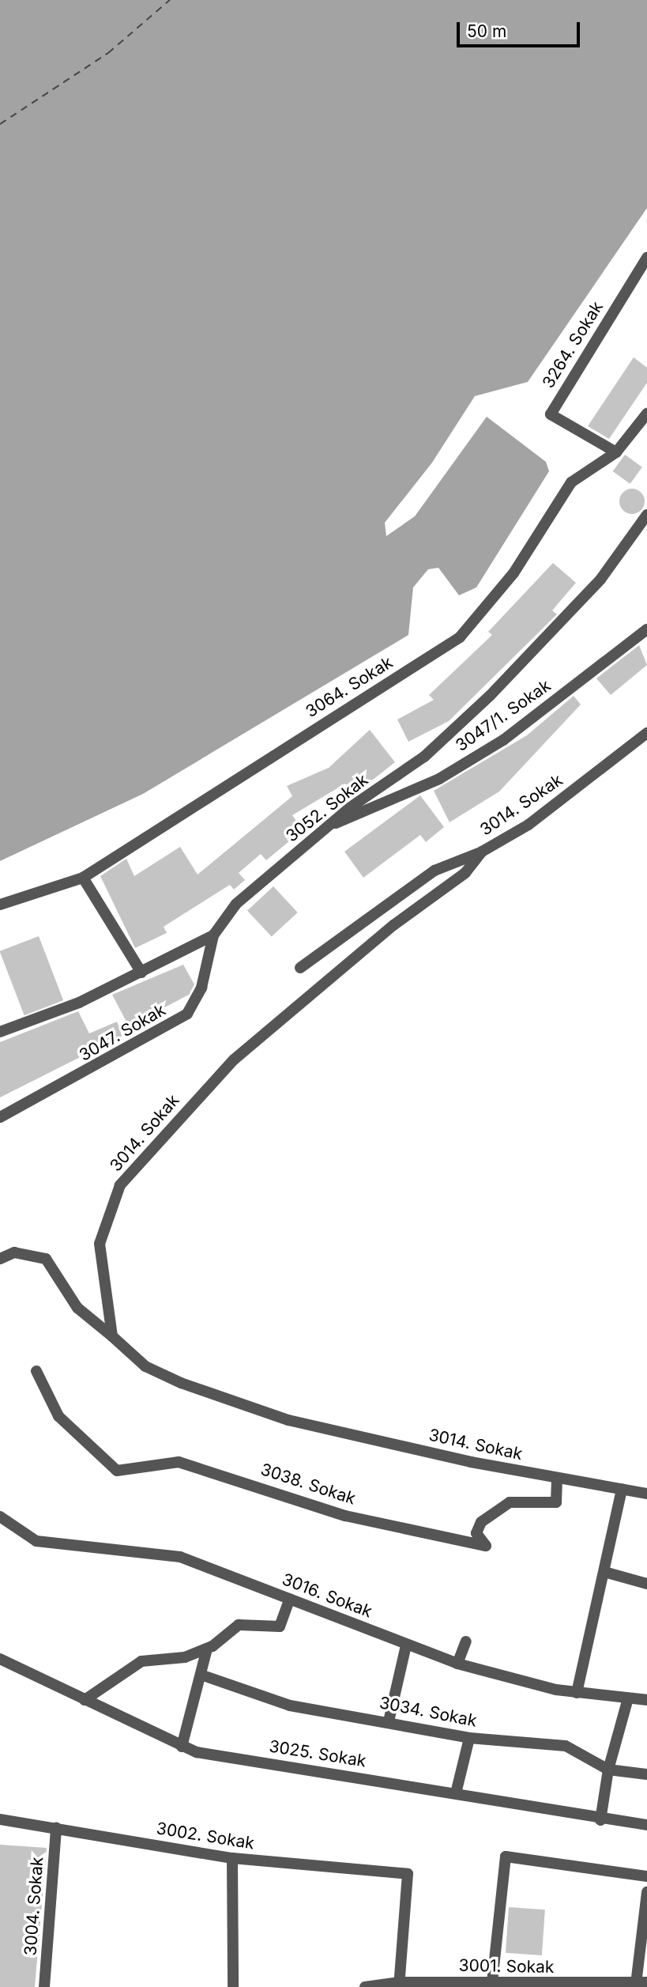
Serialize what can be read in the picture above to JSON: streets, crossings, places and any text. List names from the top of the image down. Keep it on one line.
{"streets":{"street":["3264. Sokak","3064. Sokak","3047/1. Sokak","3014. Sokak","3052. Sokak","3047. Sokak","3038. Sokak","3016. Sokak","3034. Sokak","3025. Sokak","3002. Sokak","3004. Sokak","3001. Sokak"]},"crossings":[["3264. Sokak","3064. Sokak"],["3047/1. Sokak","3052. Sokak"],["3014. Sokak","3038. Sokak"],["3052. Sokak","3047. Sokak"],["3002. Sokak","3004. Sokak"],["3002. Sokak","3001. Sokak"]],"scale_bar":"50 m"}
